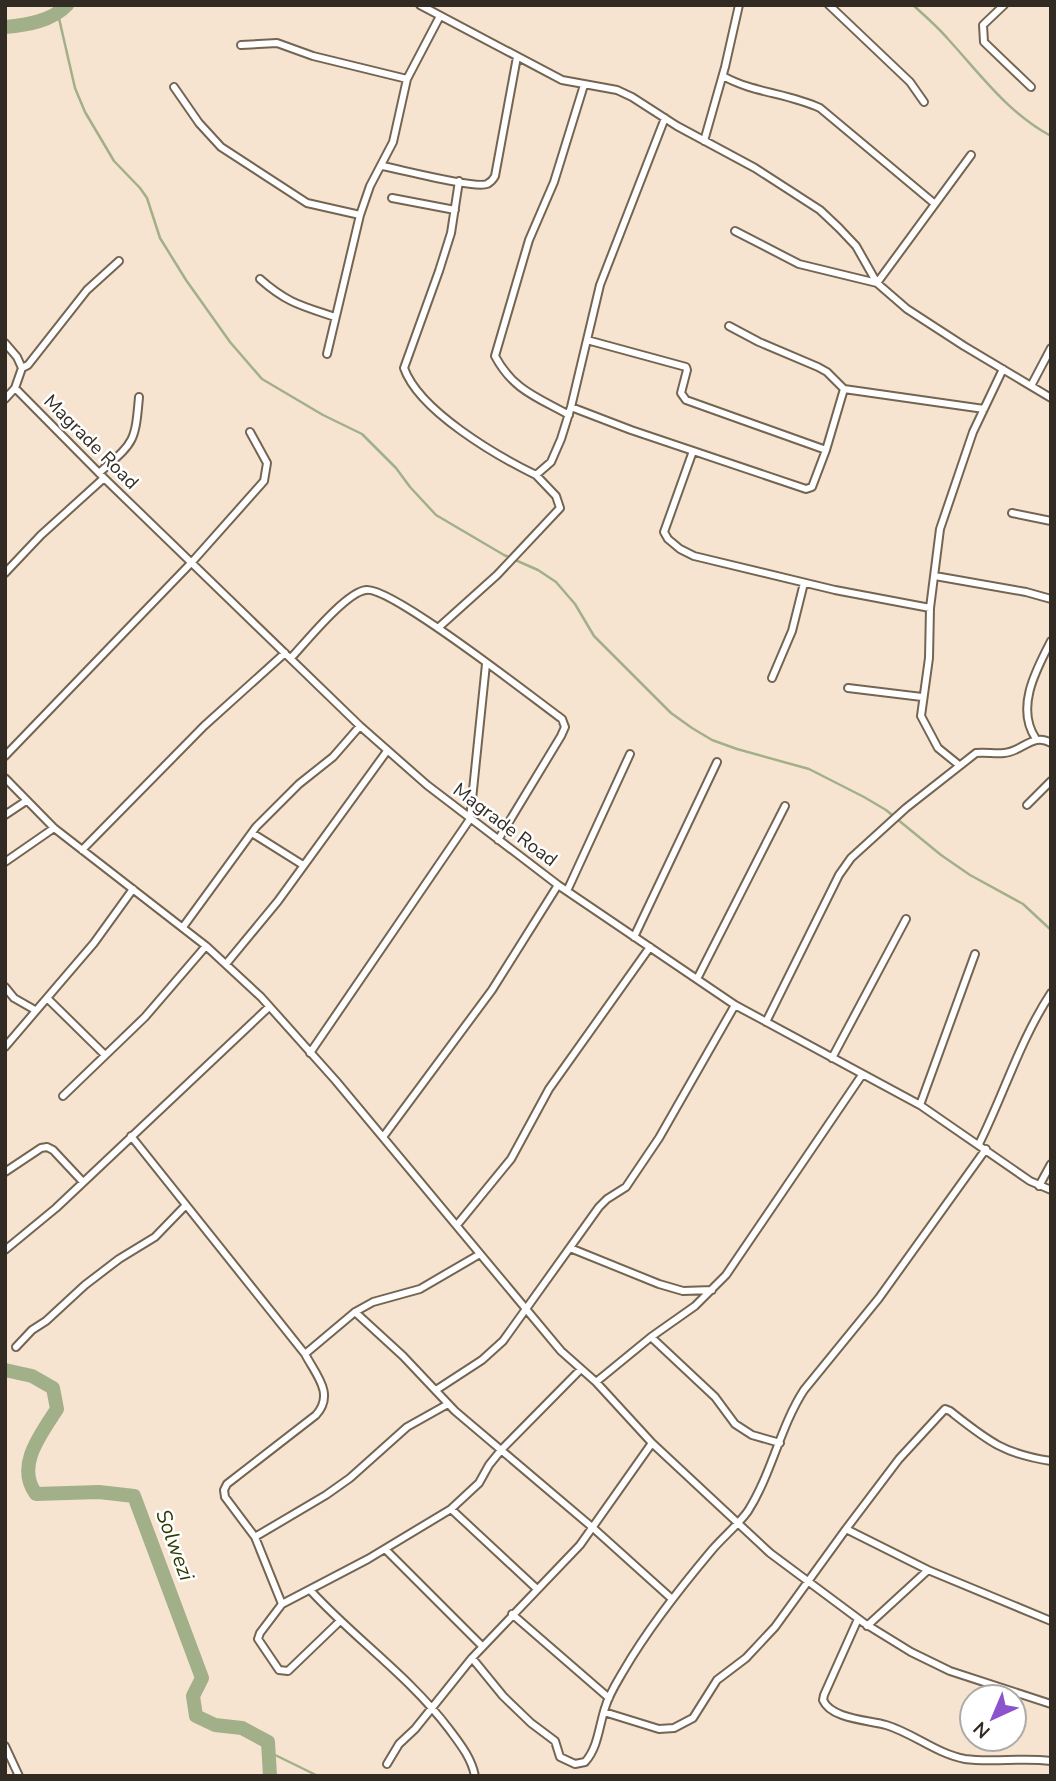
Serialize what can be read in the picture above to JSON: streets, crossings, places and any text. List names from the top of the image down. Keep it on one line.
{"streets":{"street":["Magrade Road"]},"water":["Solwezi"],"north":"bottom left"}
